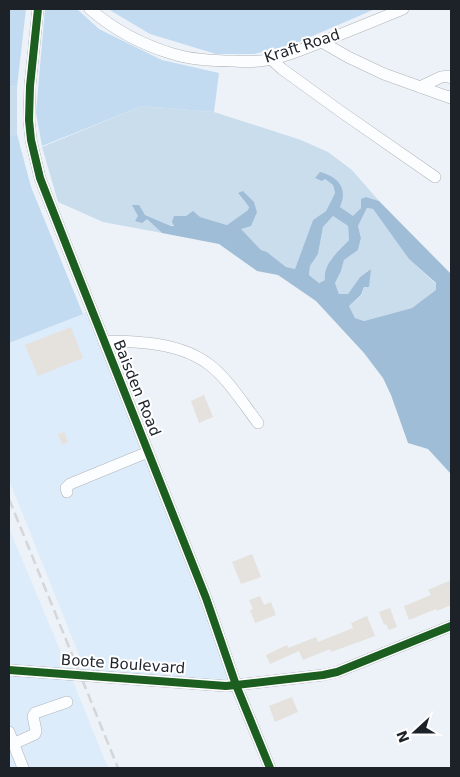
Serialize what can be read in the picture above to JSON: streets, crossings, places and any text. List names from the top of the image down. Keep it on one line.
{"streets":{"street":["Kraft Road","Baisden Road","Boote Boulevard"]},"crossings":[["Baisden Road","Boote Boulevard"]],"north":"left"}
